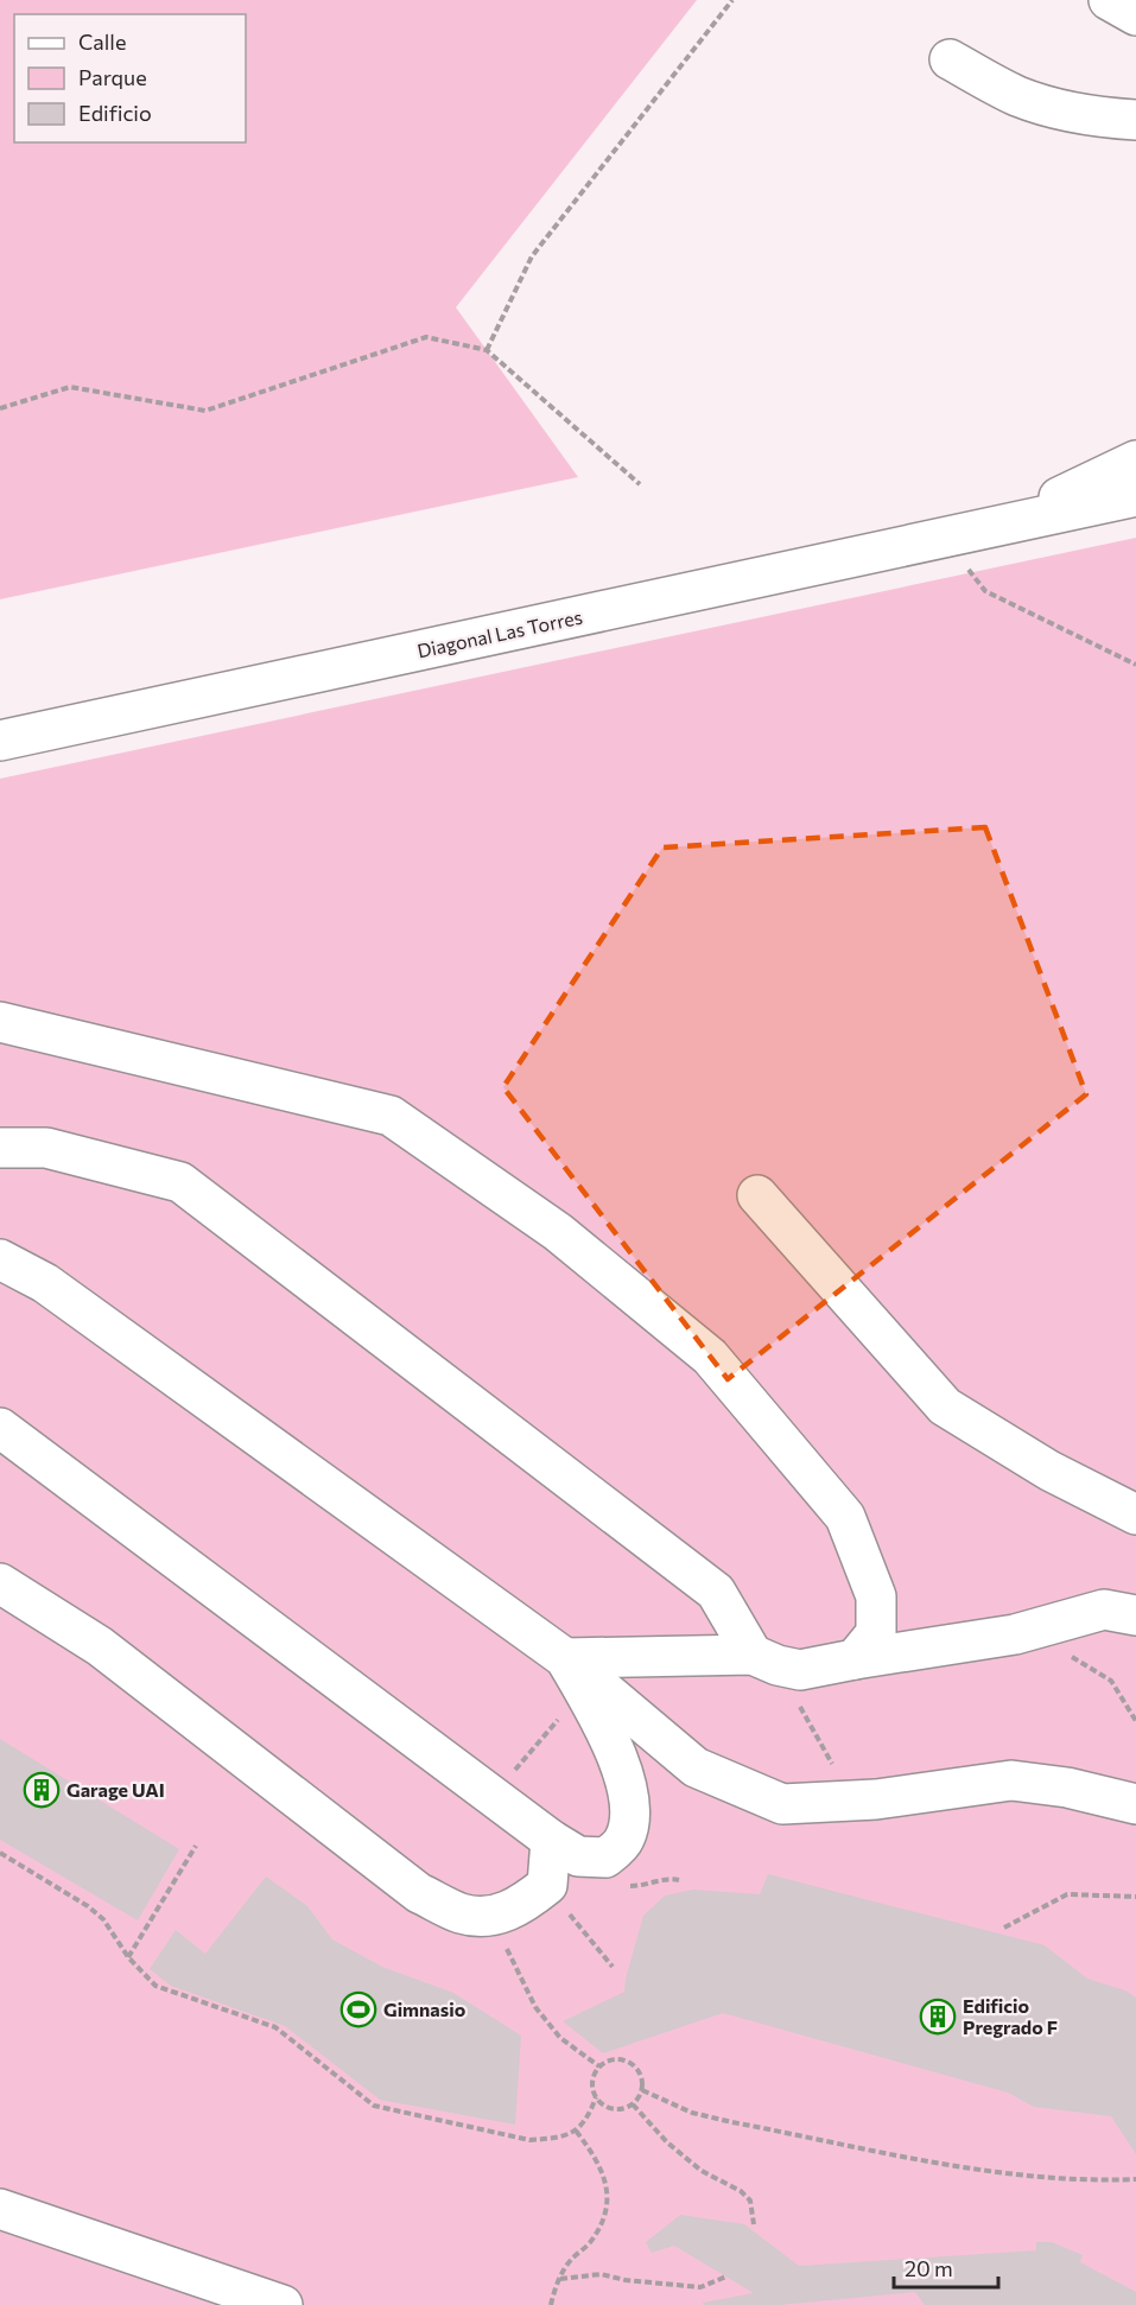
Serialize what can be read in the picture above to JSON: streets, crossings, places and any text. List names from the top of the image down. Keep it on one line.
{"streets":{"street":["Diagonal Las Torres"]},"places":{"building":["Garage UAI","Edificio Pregrado F"],"sports":["Gimnasio"]},"legend":["Calle","Parque","Edificio"],"scale_bar":"20 m"}
